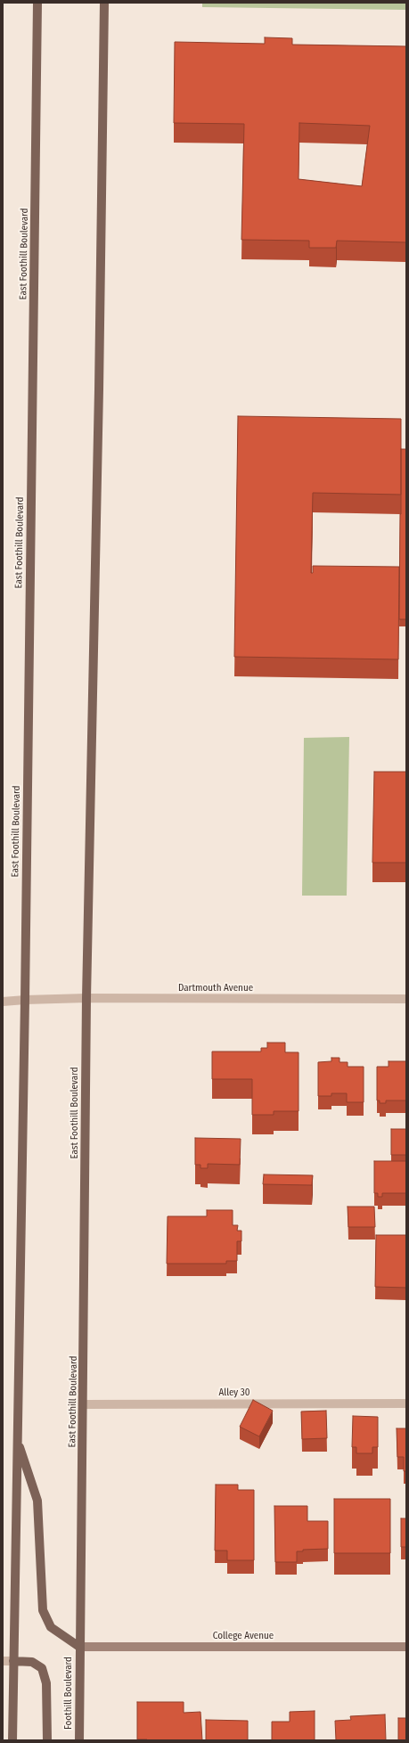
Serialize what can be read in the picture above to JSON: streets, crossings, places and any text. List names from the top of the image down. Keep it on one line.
{"streets":{"main road":["East Foothill Boulevard","Foothill Boulevard"],"street":["Dartmouth Avenue","Alley 30","College Avenue"]},"crossings":[["East Foothill Boulevard","Dartmouth Avenue"],["East Foothill Boulevard","Alley 30"],["East Foothill Boulevard","College Avenue"],["East Foothill Boulevard","Foothill Boulevard"],["College Avenue","Foothill Boulevard"]]}
